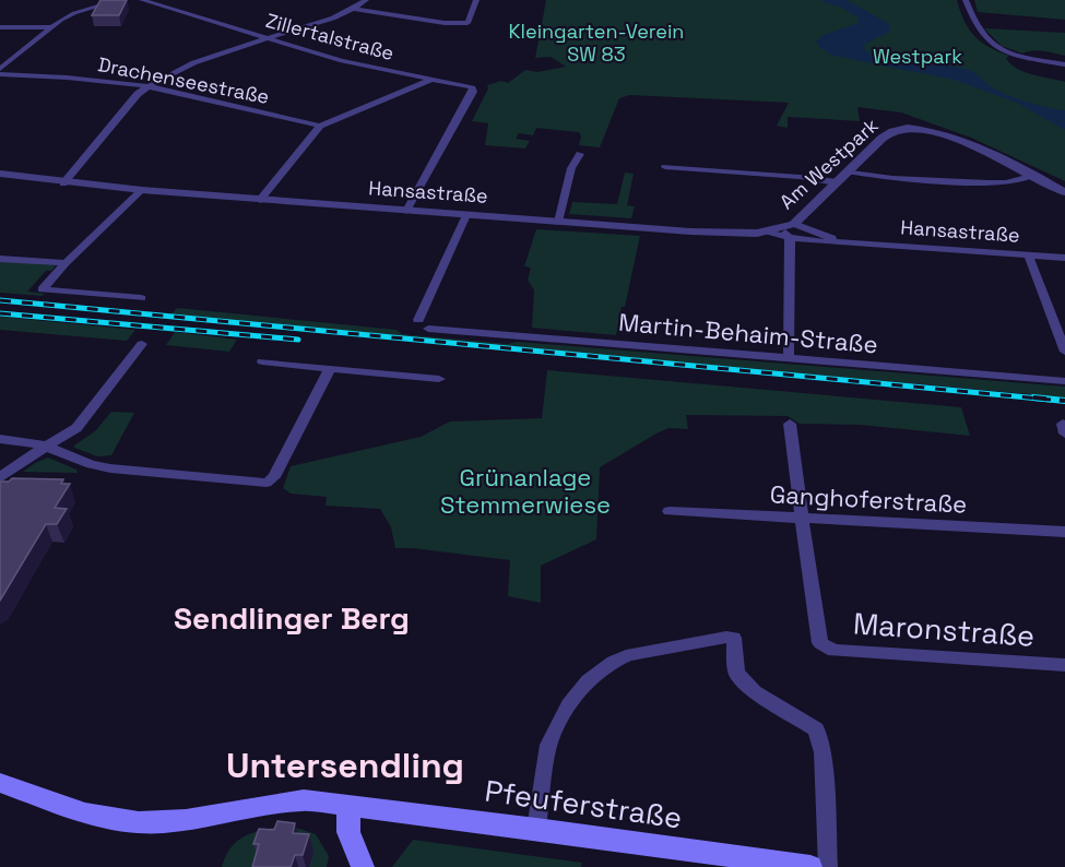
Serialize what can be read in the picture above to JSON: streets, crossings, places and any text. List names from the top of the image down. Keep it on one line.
{"streets":{"main road":["Pfeuferstraße"],"street":["Zillertalstraße","Drachenseestraße","Am Westpark","Hansastraße","Martin-Behaim-Straße","Ganghoferstraße","Maronstraße"]},"crossings":[["Zillertalstraße","Hansastraße"],["Am Westpark","Hansastraße"],["Hansastraße","Martin-Behaim-Straße"],["Ganghoferstraße","Maronstraße"]],"districts":["Sendlinger Berg","Untersendling"],"parks":["Kleingarten-Verein SW 83","Westpark","Grünanlage Stemmerwiese"]}
